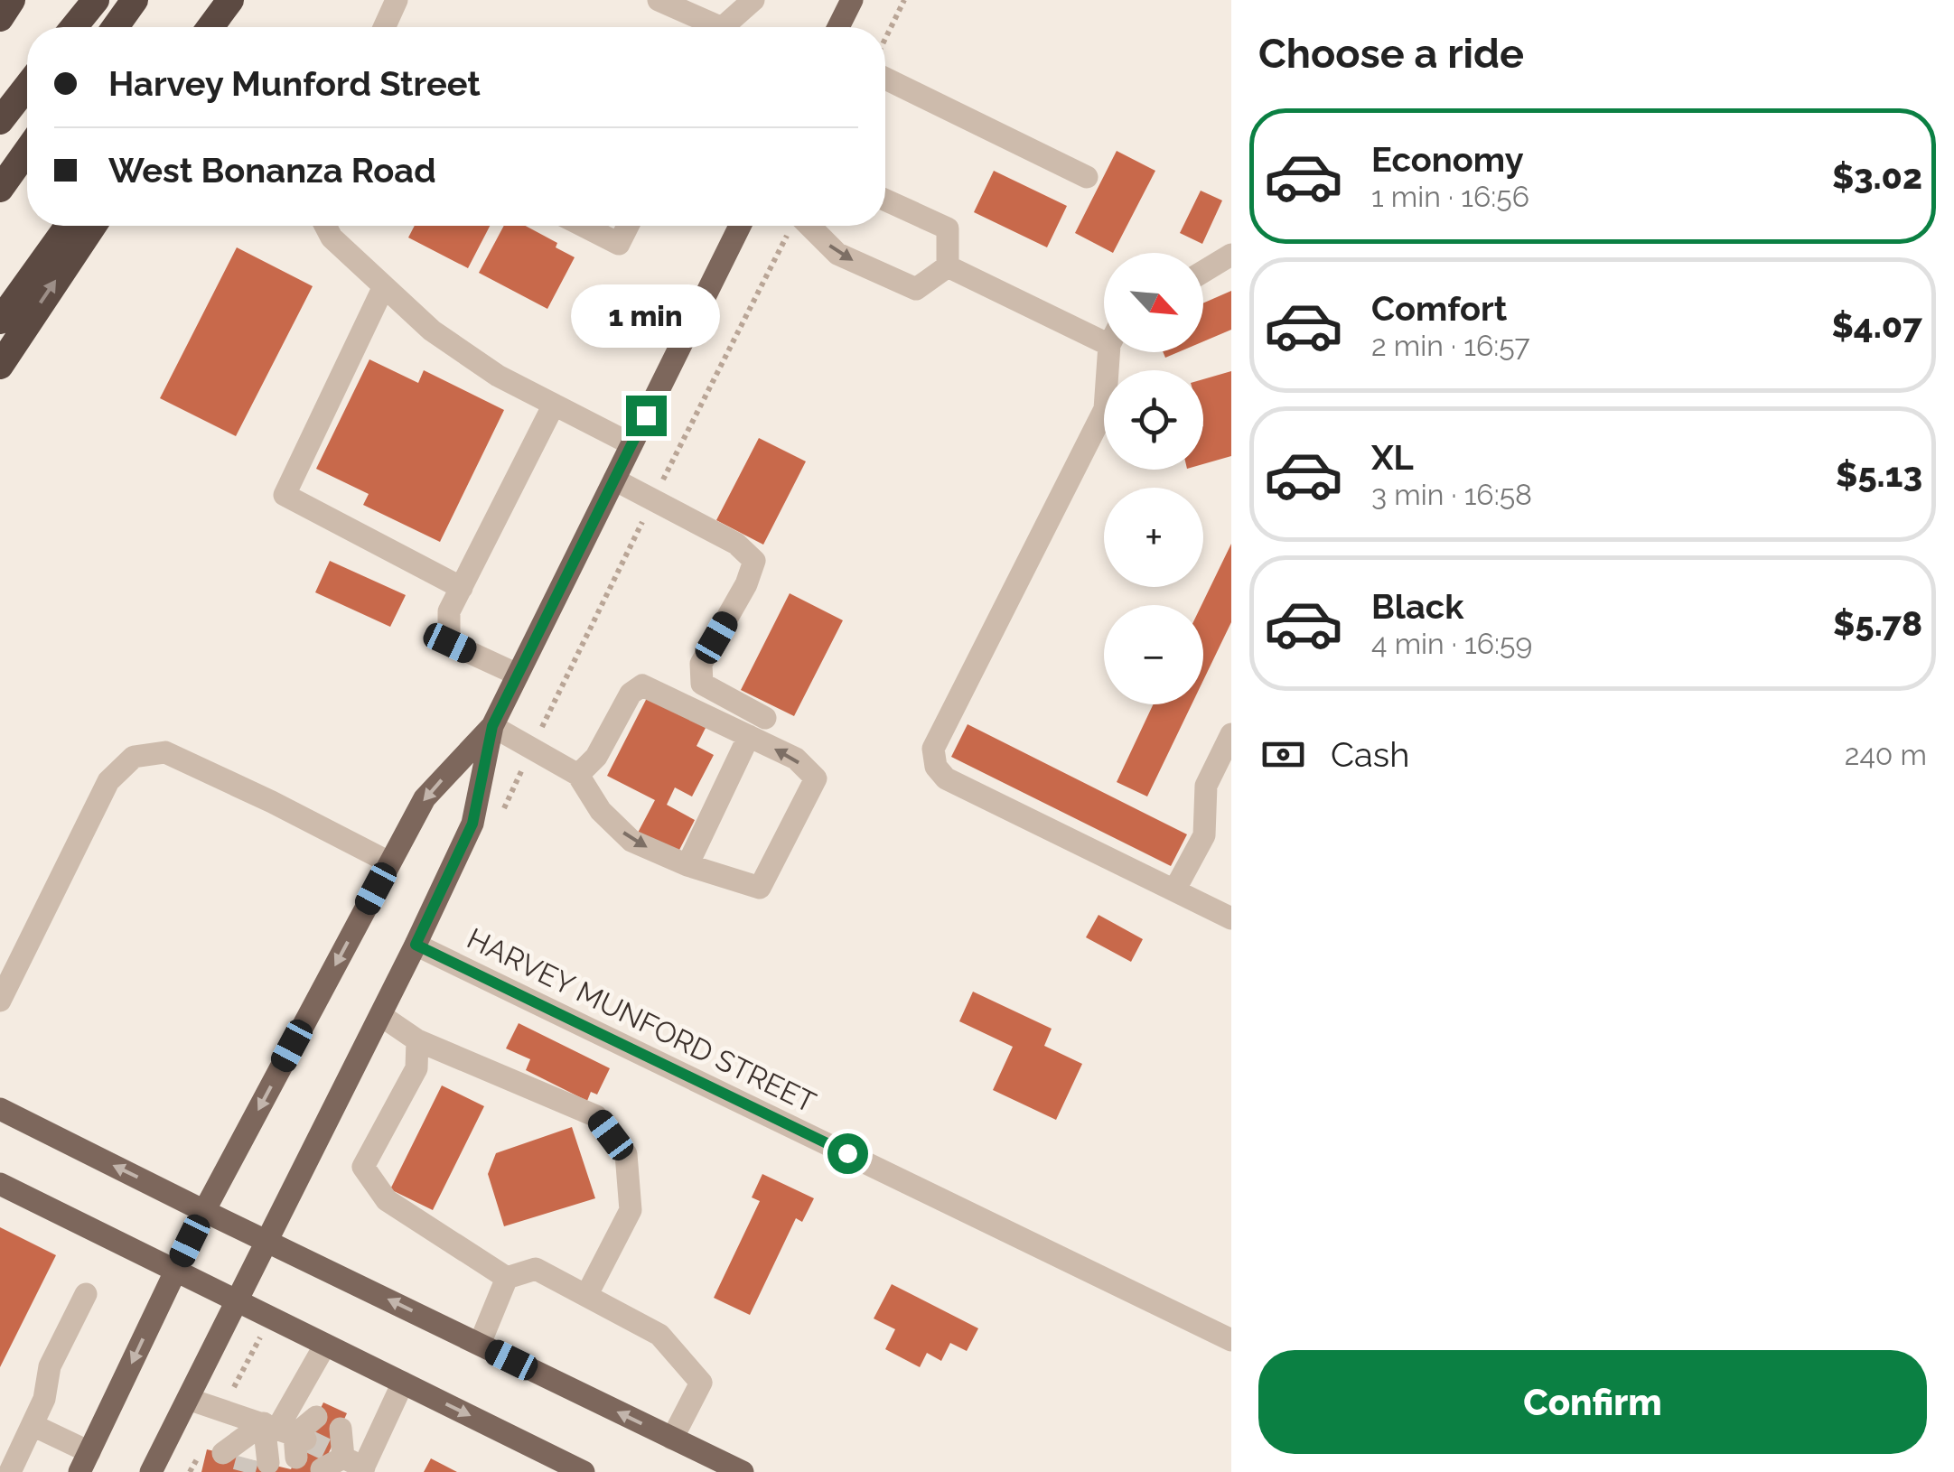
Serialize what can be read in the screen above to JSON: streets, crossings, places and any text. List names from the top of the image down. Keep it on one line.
{"streets":{"street":["HARVEY MUNFORD STREET"]},"north":"bottom right","page":{"heading":"Choose a ride","banner":["Harvey Munford Street","West Bonanza Road"],"list":[{"name":"Economy","note":"1 min · 16:56","value":"$3.02"},{"name":"Comfort","note":"2 min · 16:57","value":"$4.07"},{"name":"XL","note":"3 min · 16:58","value":"$5.13"},{"name":"Black","note":"4 min · 16:59","value":"$5.78"}],"map_buttons":["+","−"],"bubble":"1 min","pay":["Cash","240 m"],"buttons":"Confirm"}}
